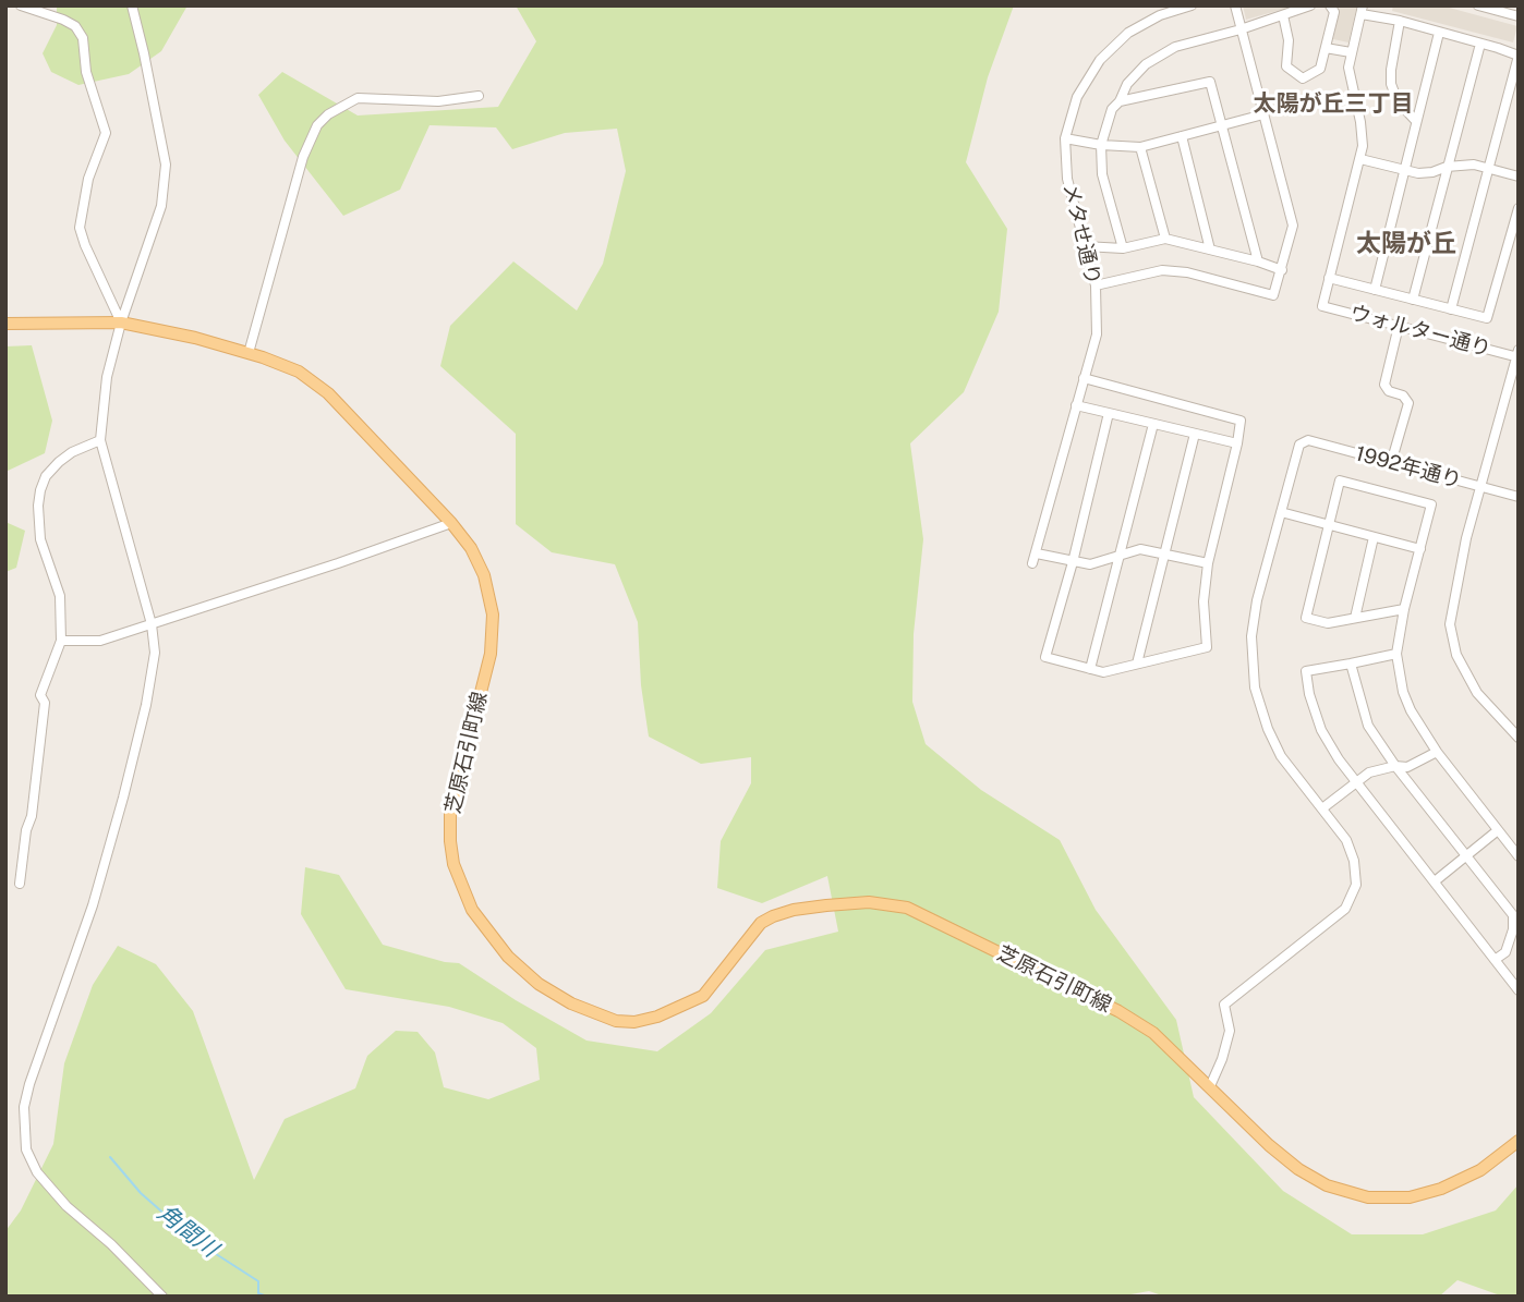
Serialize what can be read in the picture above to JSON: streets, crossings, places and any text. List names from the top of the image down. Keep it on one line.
{"streets":{"main road":["芝原石引町線"],"street":["メタせ通り","ウォルター通り","1992年通り"]},"districts":["太陽が丘三丁目","太陽が丘"],"water":["角間川"]}
